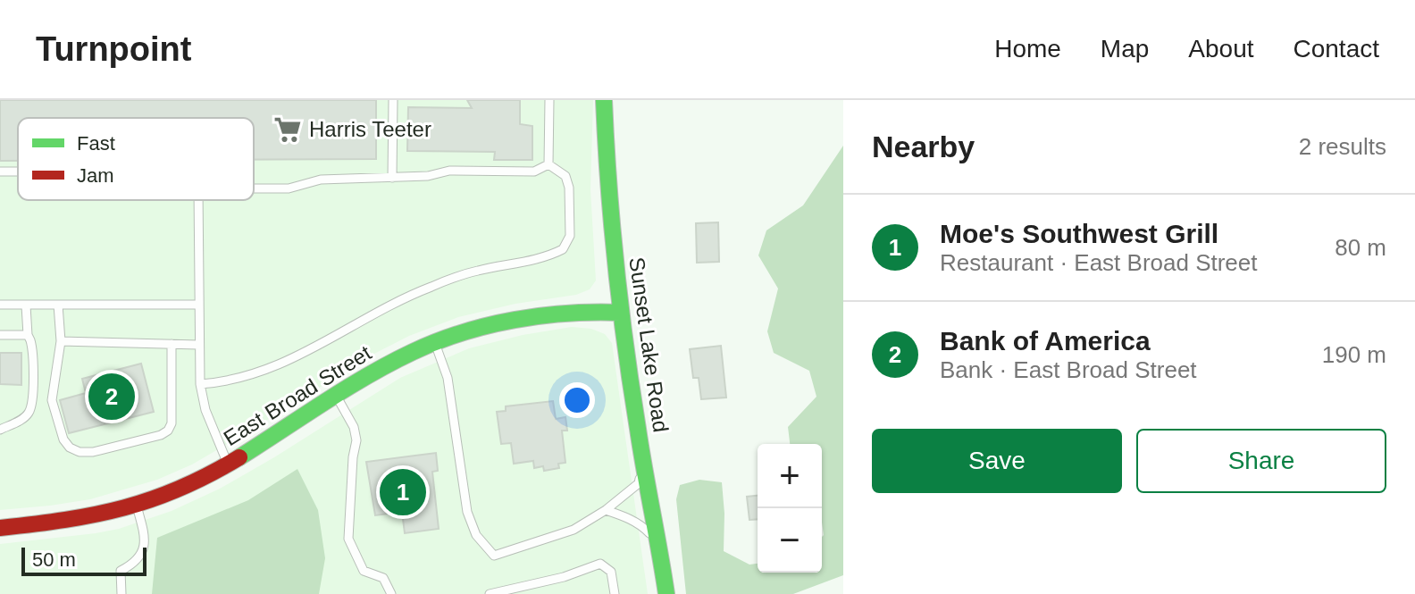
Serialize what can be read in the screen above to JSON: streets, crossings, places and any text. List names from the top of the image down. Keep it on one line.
{"streets":{"main road":["Sunset Lake Road","East Broad Street"]},"crossings":[["Sunset Lake Road","East Broad Street"]],"places":{"supermarket":["Harris Teeter"]},"legend":["Fast","Jam"],"scale_bar":"50 m","page":{"header":"Turnpoint","nav":["Home","Map","About","Contact"],"heading":["Nearby","2 results"],"list":[{"mark":"1","name":"Moe's Southwest Grill","note":"Restaurant · East Broad Street","value":"80 m"},{"mark":"2","name":"Bank of America","note":"Bank · East Broad Street","value":"190 m"}],"pins":["2","1"],"buttons":["Save","Share"],"map_buttons":["+","−"],"scale":"50 m"}}
